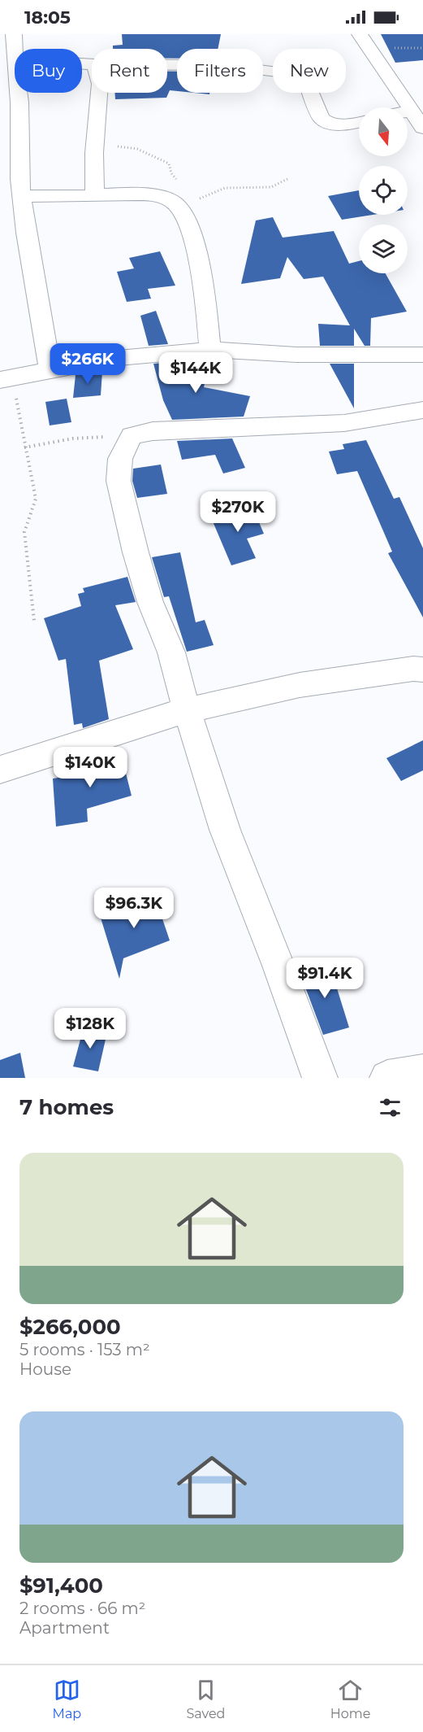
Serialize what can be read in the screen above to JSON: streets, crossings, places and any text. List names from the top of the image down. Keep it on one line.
{"north":"bottom","page":{"status":"18:05","chip":["Buy","Rent","Filters","New"],"price":["$266K","$144K","$270K","$140K","$96.3K","$91.4K","$128K"],"heading":"7 homes","list":[{"name":"$266,000","note":"5 rooms · 153 m² · House"},{"name":"$91,400","note":"2 rooms · 66 m² · Apartment"}],"tabs":["Map","Saved","Home"]}}
